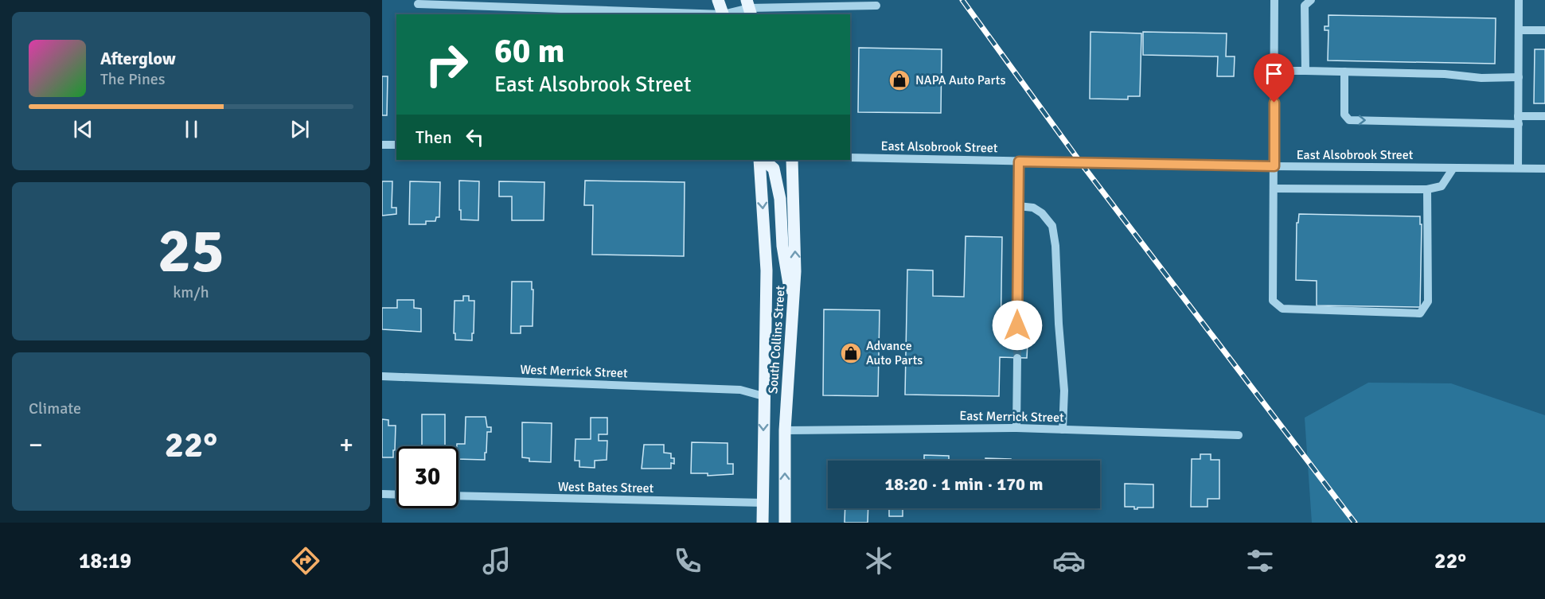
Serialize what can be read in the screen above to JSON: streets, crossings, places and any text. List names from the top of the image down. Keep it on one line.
{"streets":{"main road":["South Collins Street"],"street":["East Alsobrook Street","West Merrick Street","East Merrick Street","West Bates Street"]},"crossings":[["South Collins Street","West Merrick Street"],["South Collins Street","East Merrick Street"],["South Collins Street","West Bates Street"]],"places":{"shop":["NAPA Auto Parts","Advance Auto Parts"]},"page":{"turn":["60 m","East Alsobrook Street"],"song":["Afterglow","The Pines"],"then":"Then","tile":[["25","km/h"],"Climate"],"heat":["−","22°","+"],"limit":"30","trip":"18:20 · 1 min · 170 m","tabs":["18:19","22°"]}}
